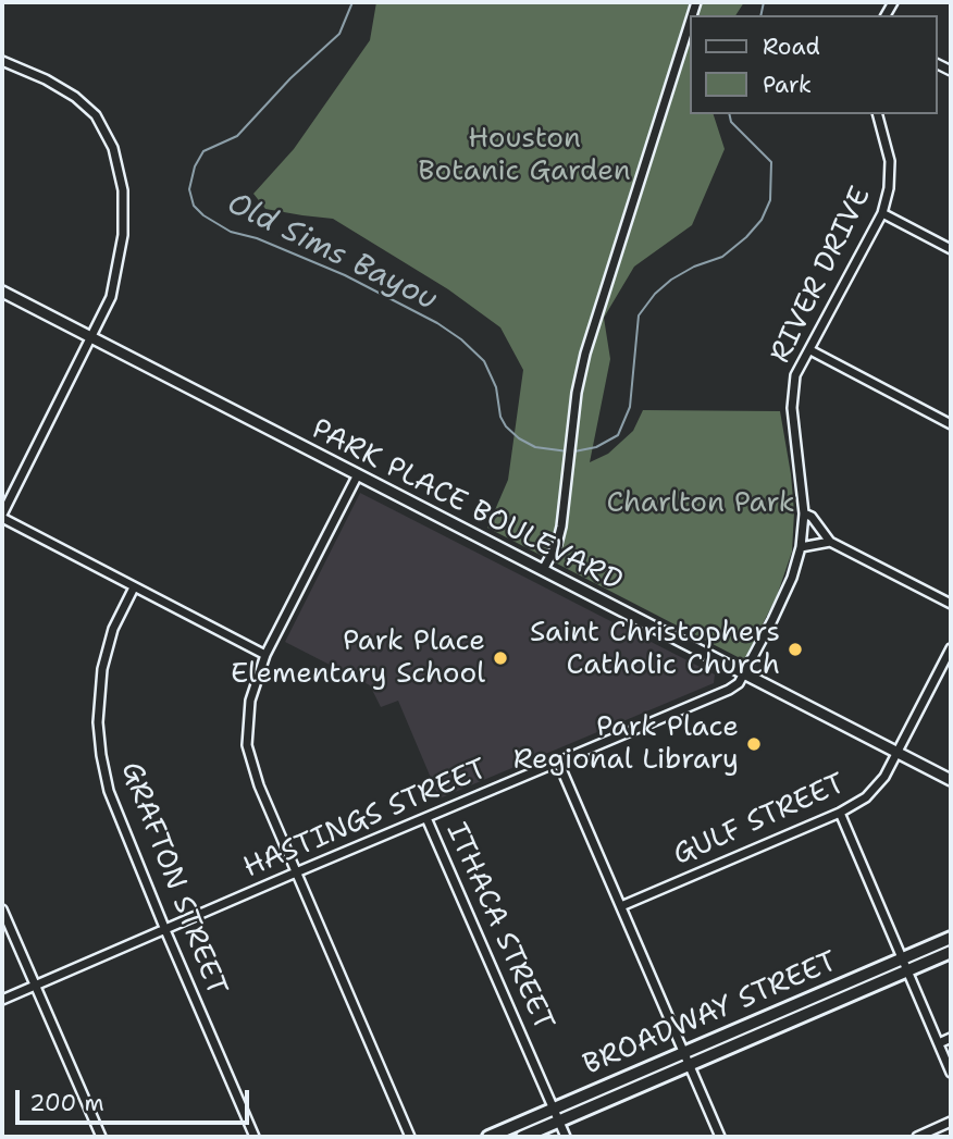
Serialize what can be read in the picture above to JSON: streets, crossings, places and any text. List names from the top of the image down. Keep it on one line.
{"streets":{"main road":["BROADWAY STREET"],"street":["RIVER DRIVE","PARK PLACE BOULEVARD","HASTINGS STREET","GULF STREET","GRAFTON STREET","ITHACA STREET"]},"crossings":[["RIVER DRIVE","PARK PLACE BOULEVARD"],["RIVER DRIVE","HASTINGS STREET"],["PARK PLACE BOULEVARD","HASTINGS STREET"],["PARK PLACE BOULEVARD","GULF STREET"],["HASTINGS STREET","GRAFTON STREET"],["HASTINGS STREET","ITHACA STREET"],["ITHACA STREET","BROADWAY STREET"]],"water":["Old Sims Bayou"],"parks":["Houston Botanic Garden","Charlton Park"],"places":["Saint Christophers Catholic Church","Park Place Elementary School","Park Place Regional Library"],"legend":["Road","Park"],"scale_bar":"200 m"}
